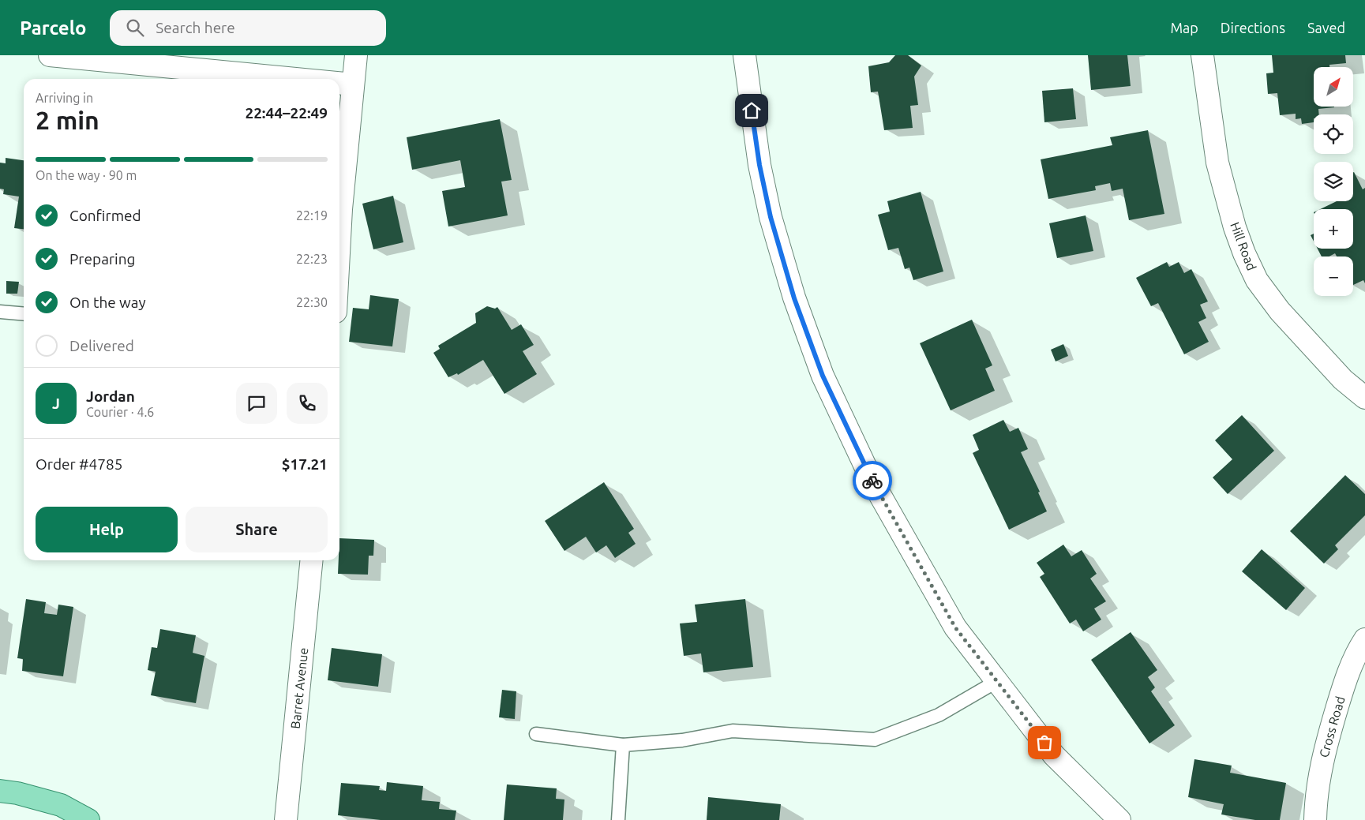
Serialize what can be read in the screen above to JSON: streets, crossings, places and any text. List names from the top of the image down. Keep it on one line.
{"streets":{"street":["Hill Road","Barret Avenue","Cross Road"]},"north":"top right","page":{"header":"Parcelo","search":"Search here","nav":["Map","Directions","Saved"],"map_buttons":["+","−"],"heading":["2 min","Arriving in","22:44–22:49"],"panel":["Jordan","Courier · 4.6","Order #4785","$17.21"],"bar":"On the way · 90 m","list":[["Confirmed","22:19"],["Preparing","22:23"],["On the way","22:30"],"Delivered"],"round":"J","buttons":["Help","Share"]}}
